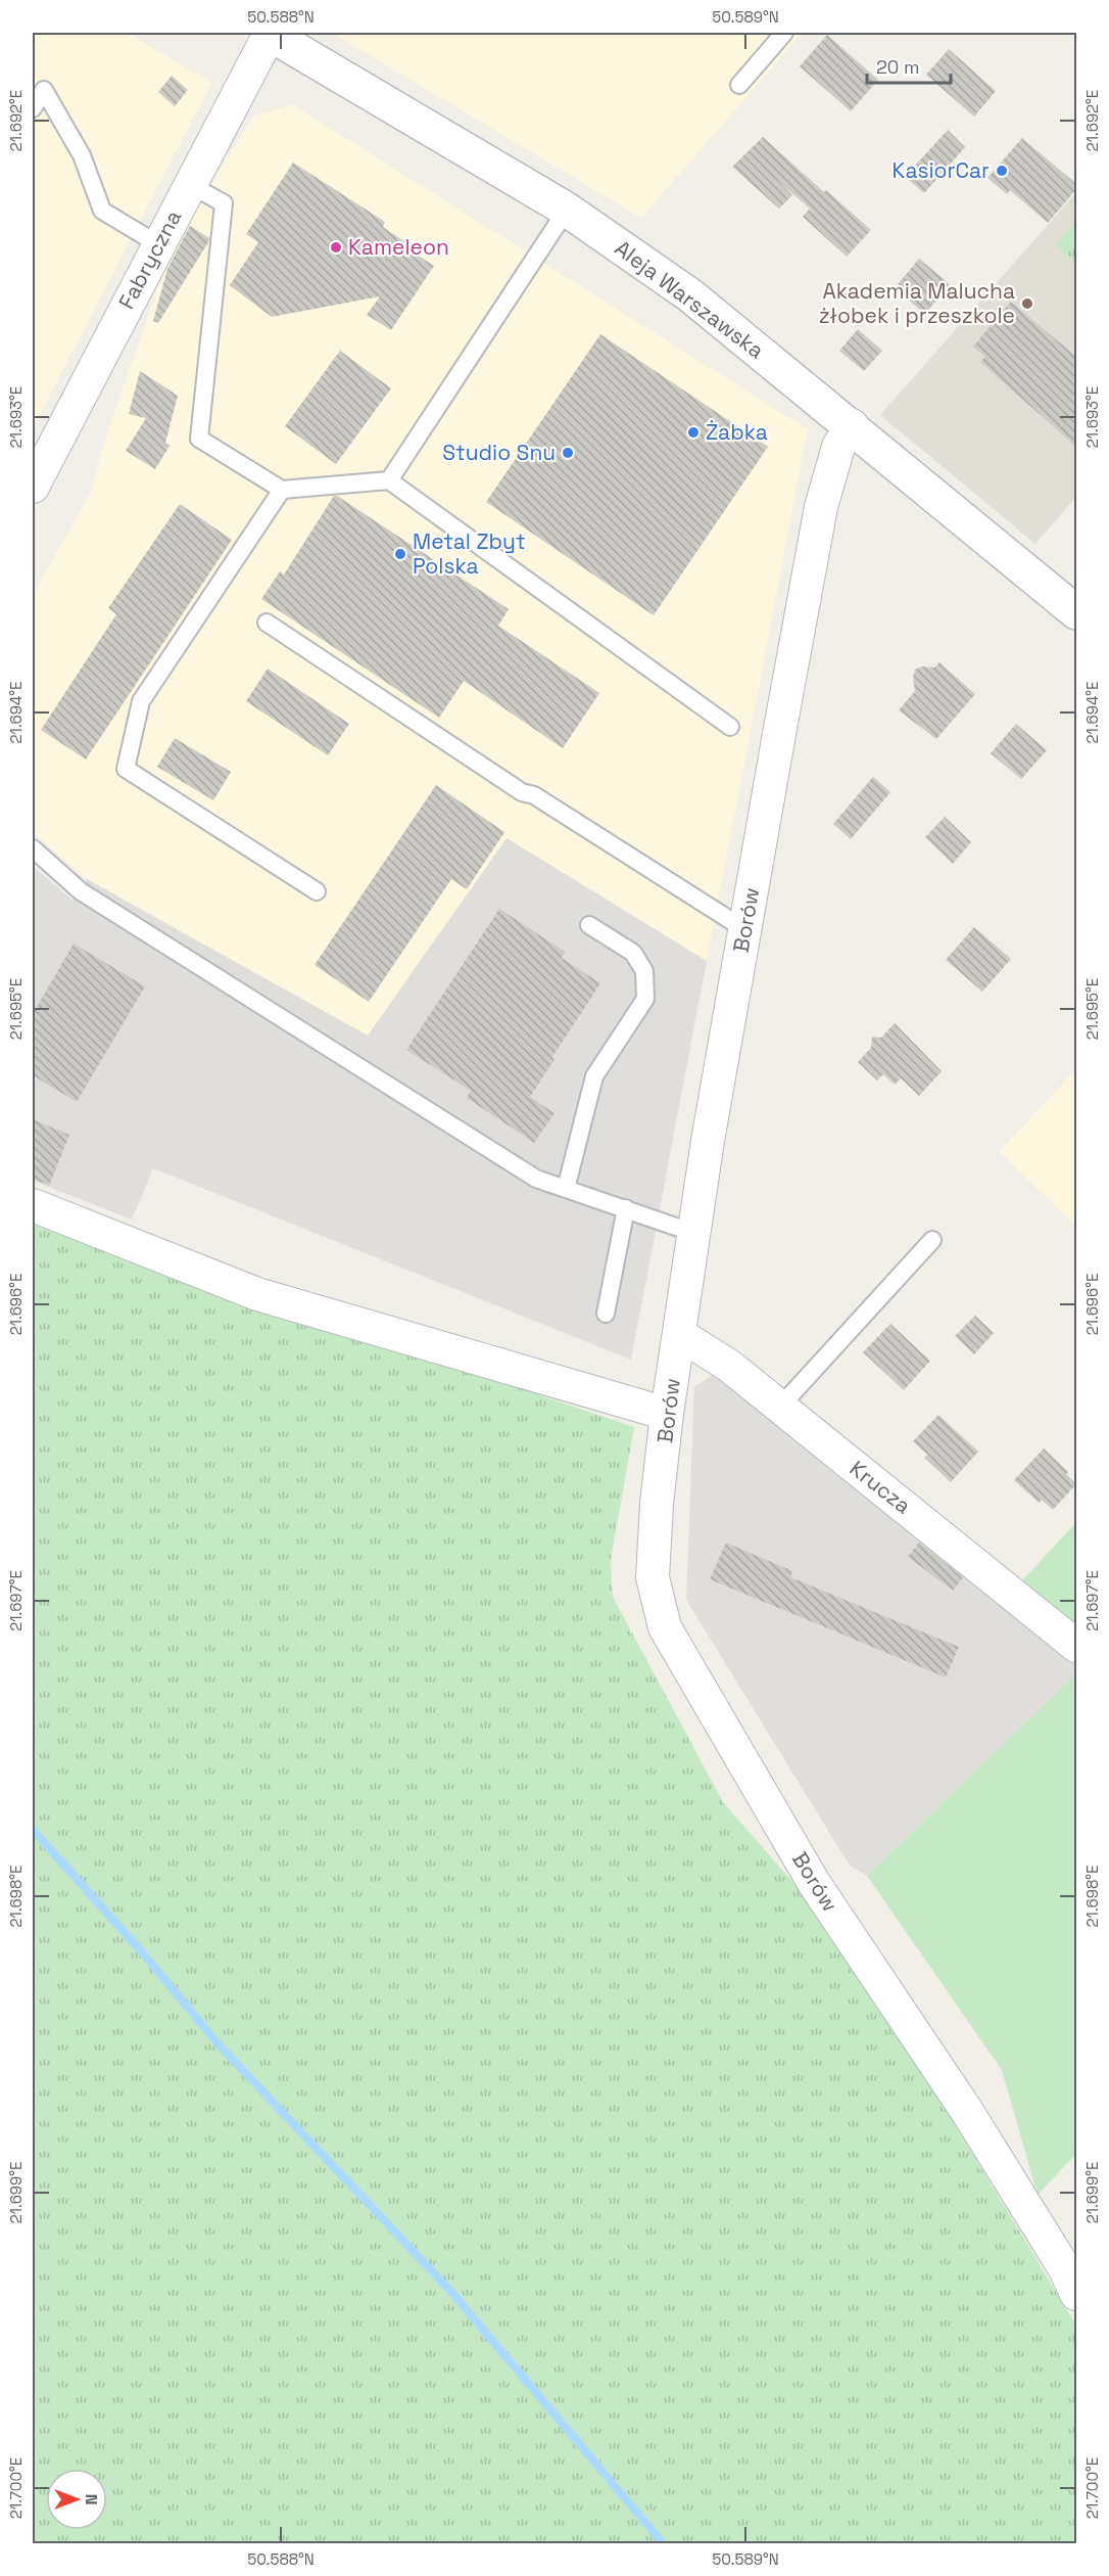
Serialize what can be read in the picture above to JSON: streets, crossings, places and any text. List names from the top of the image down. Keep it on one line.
{"streets":{"street":["Fabryczna","Aleja Warszawska","Borów","Krucza"]},"crossings":[["Fabryczna","Aleja Warszawska"],["Aleja Warszawska","Borów"],["Borów","Krucza"]],"places":["KasiorCar","Kameleon","Akademia Malucha żłobek i przeszkole","Żabka","Studio Snu","Metal Zbyt Polska"],"scale_bar":"20 m","north":"right","coordinates":["50.588°N","50.589°N","21.692°E","21.693°E","21.694°E","21.695°E","21.696°E","21.697°E","21.698°E","21.699°E","21.700°E"]}
